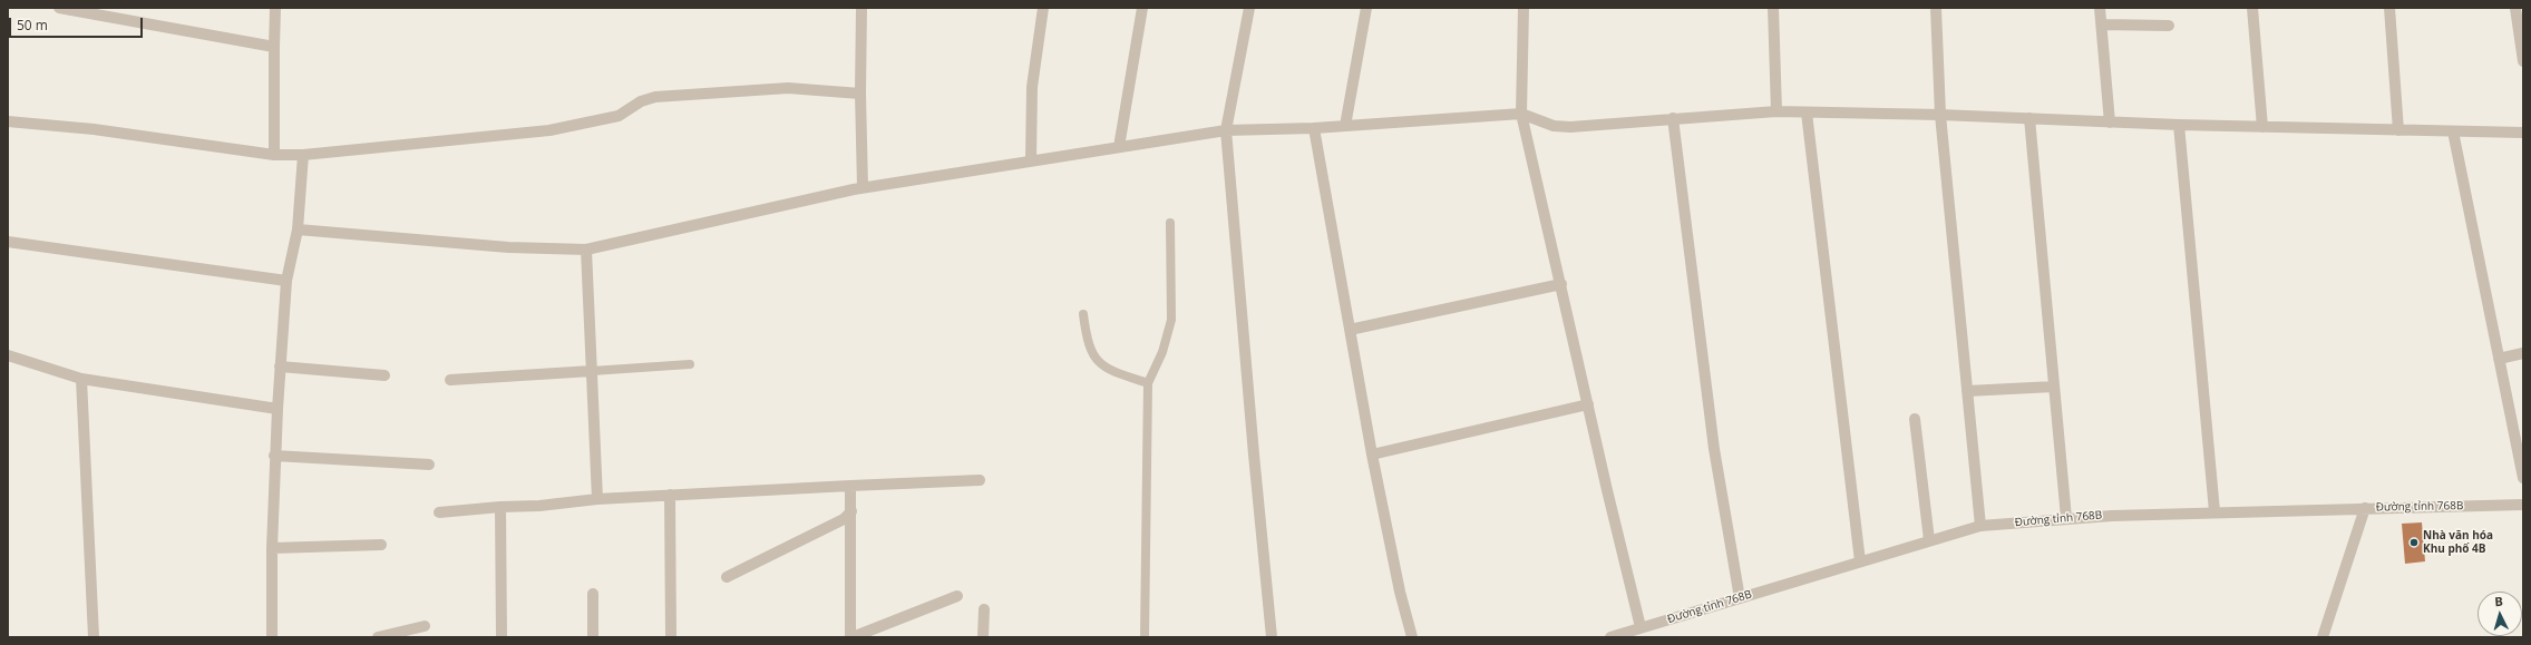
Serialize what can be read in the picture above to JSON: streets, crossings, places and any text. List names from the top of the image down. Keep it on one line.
{"streets":{"street":["Đường tỉnh 768B"]},"places":["Nhà văn hóa Khu phố 4B"],"scale_bar":"50 m","north":"top"}
